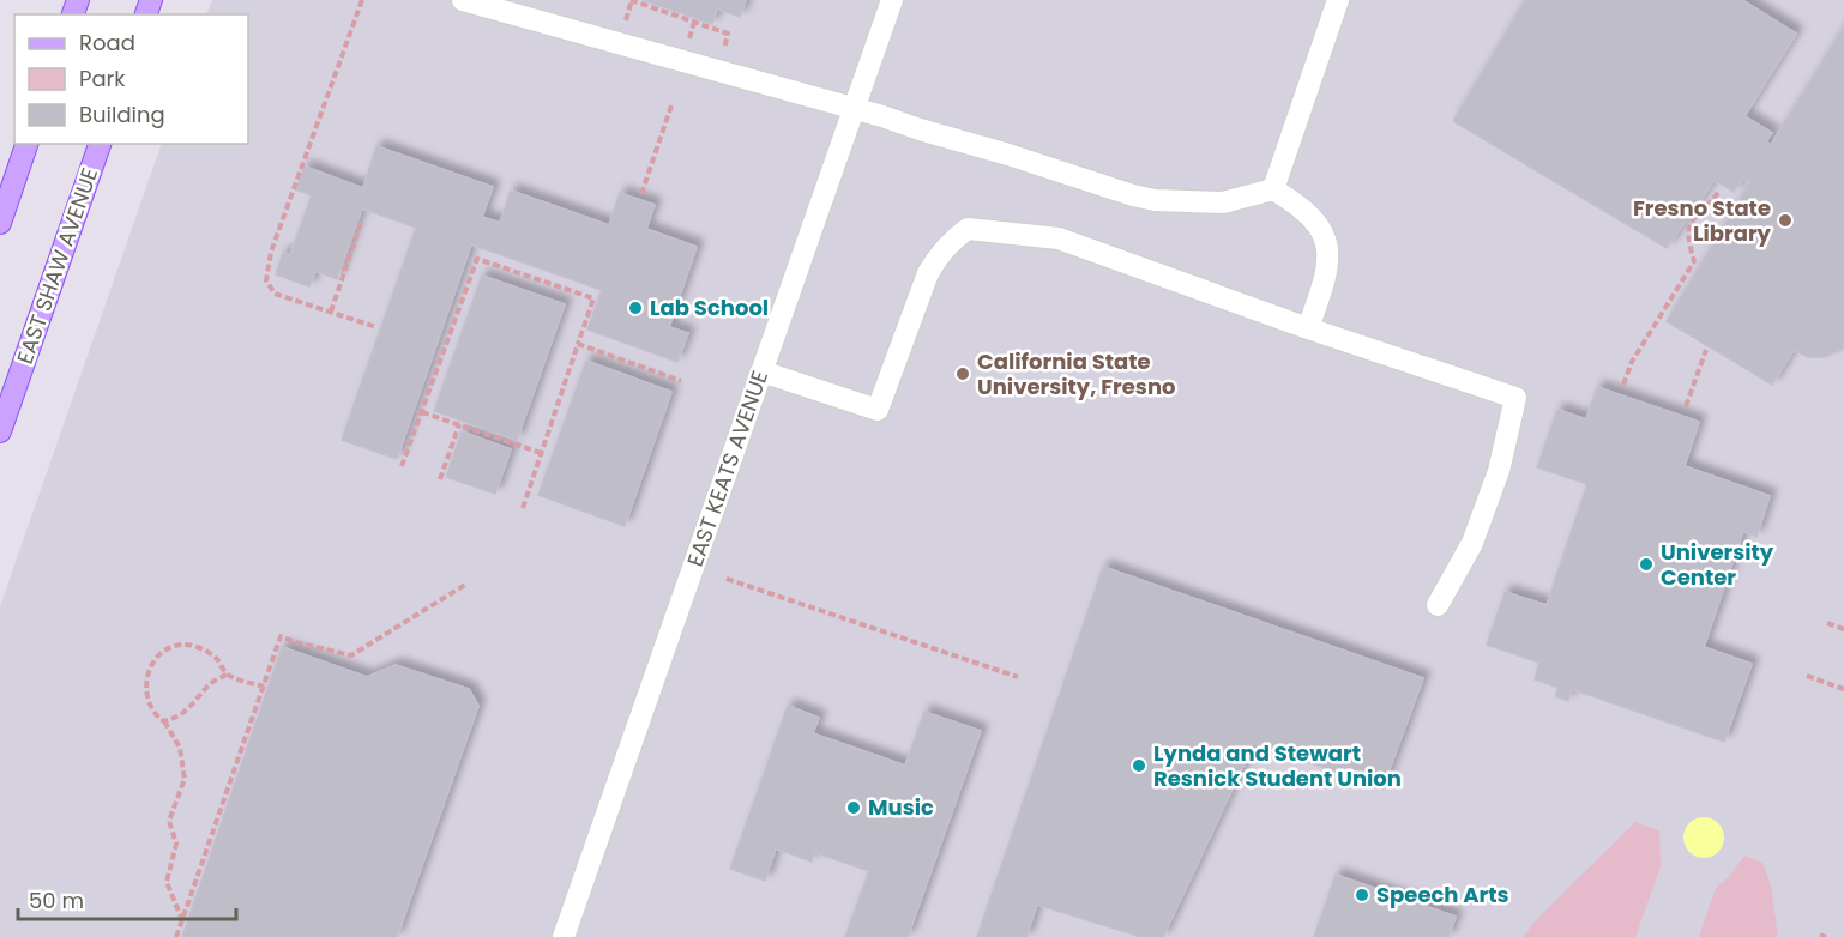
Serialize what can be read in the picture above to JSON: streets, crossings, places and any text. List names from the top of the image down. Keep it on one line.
{"streets":{"main road":["EAST SHAW AVENUE"],"street":["EAST KEATS AVENUE"]},"places":["Fresno State Library","Lab School","California State University, Fresno","University Center","Lynda and Stewart Resnick Student Union","Music","Speech Arts"],"legend":["Road","Park","Building"],"scale_bar":"50 m"}
